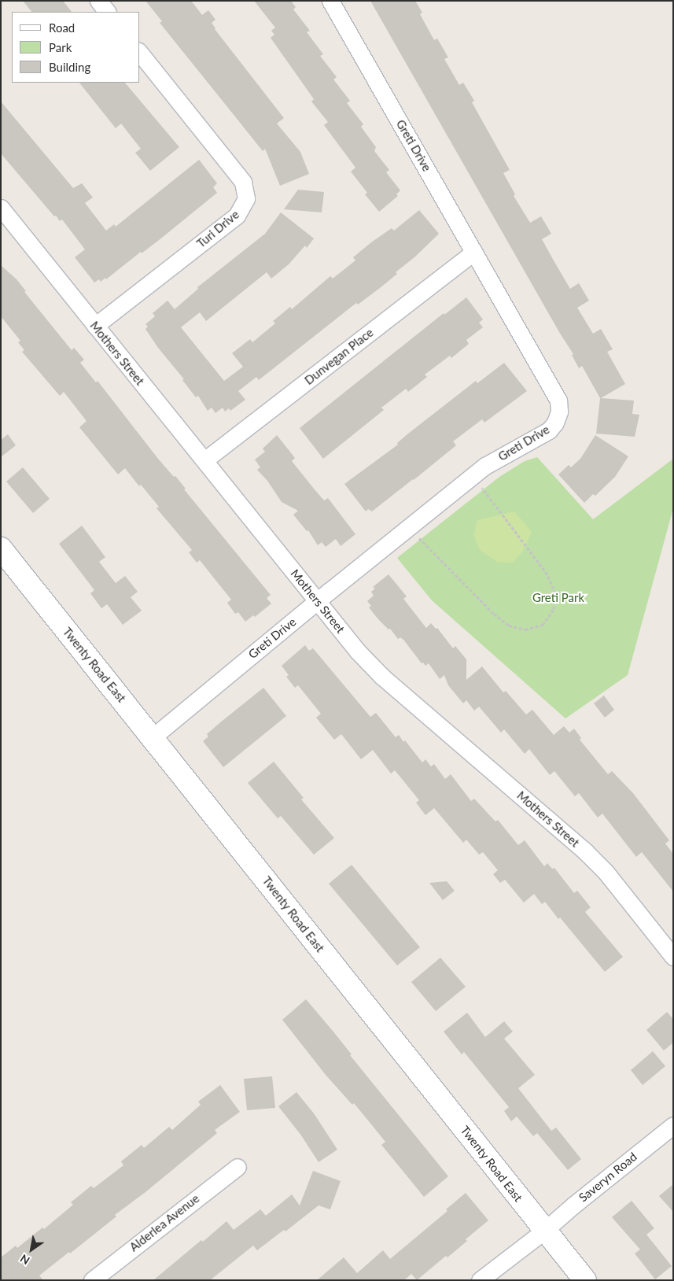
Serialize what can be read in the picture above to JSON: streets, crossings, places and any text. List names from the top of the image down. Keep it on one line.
{"streets":{"street":["Greti Drive","Turi Drive","Mothers Street","Dunvegan Place","Twenty Road East","Saveryn Road","Alderlea Avenue"]},"crossings":[["Greti Drive","Mothers Street"],["Greti Drive","Dunvegan Place"],["Greti Drive","Twenty Road East"],["Turi Drive","Mothers Street"],["Mothers Street","Dunvegan Place"],["Twenty Road East","Saveryn Road"]],"parks":["Greti Park"],"legend":["Road","Park","Building"],"north":"bottom left"}
